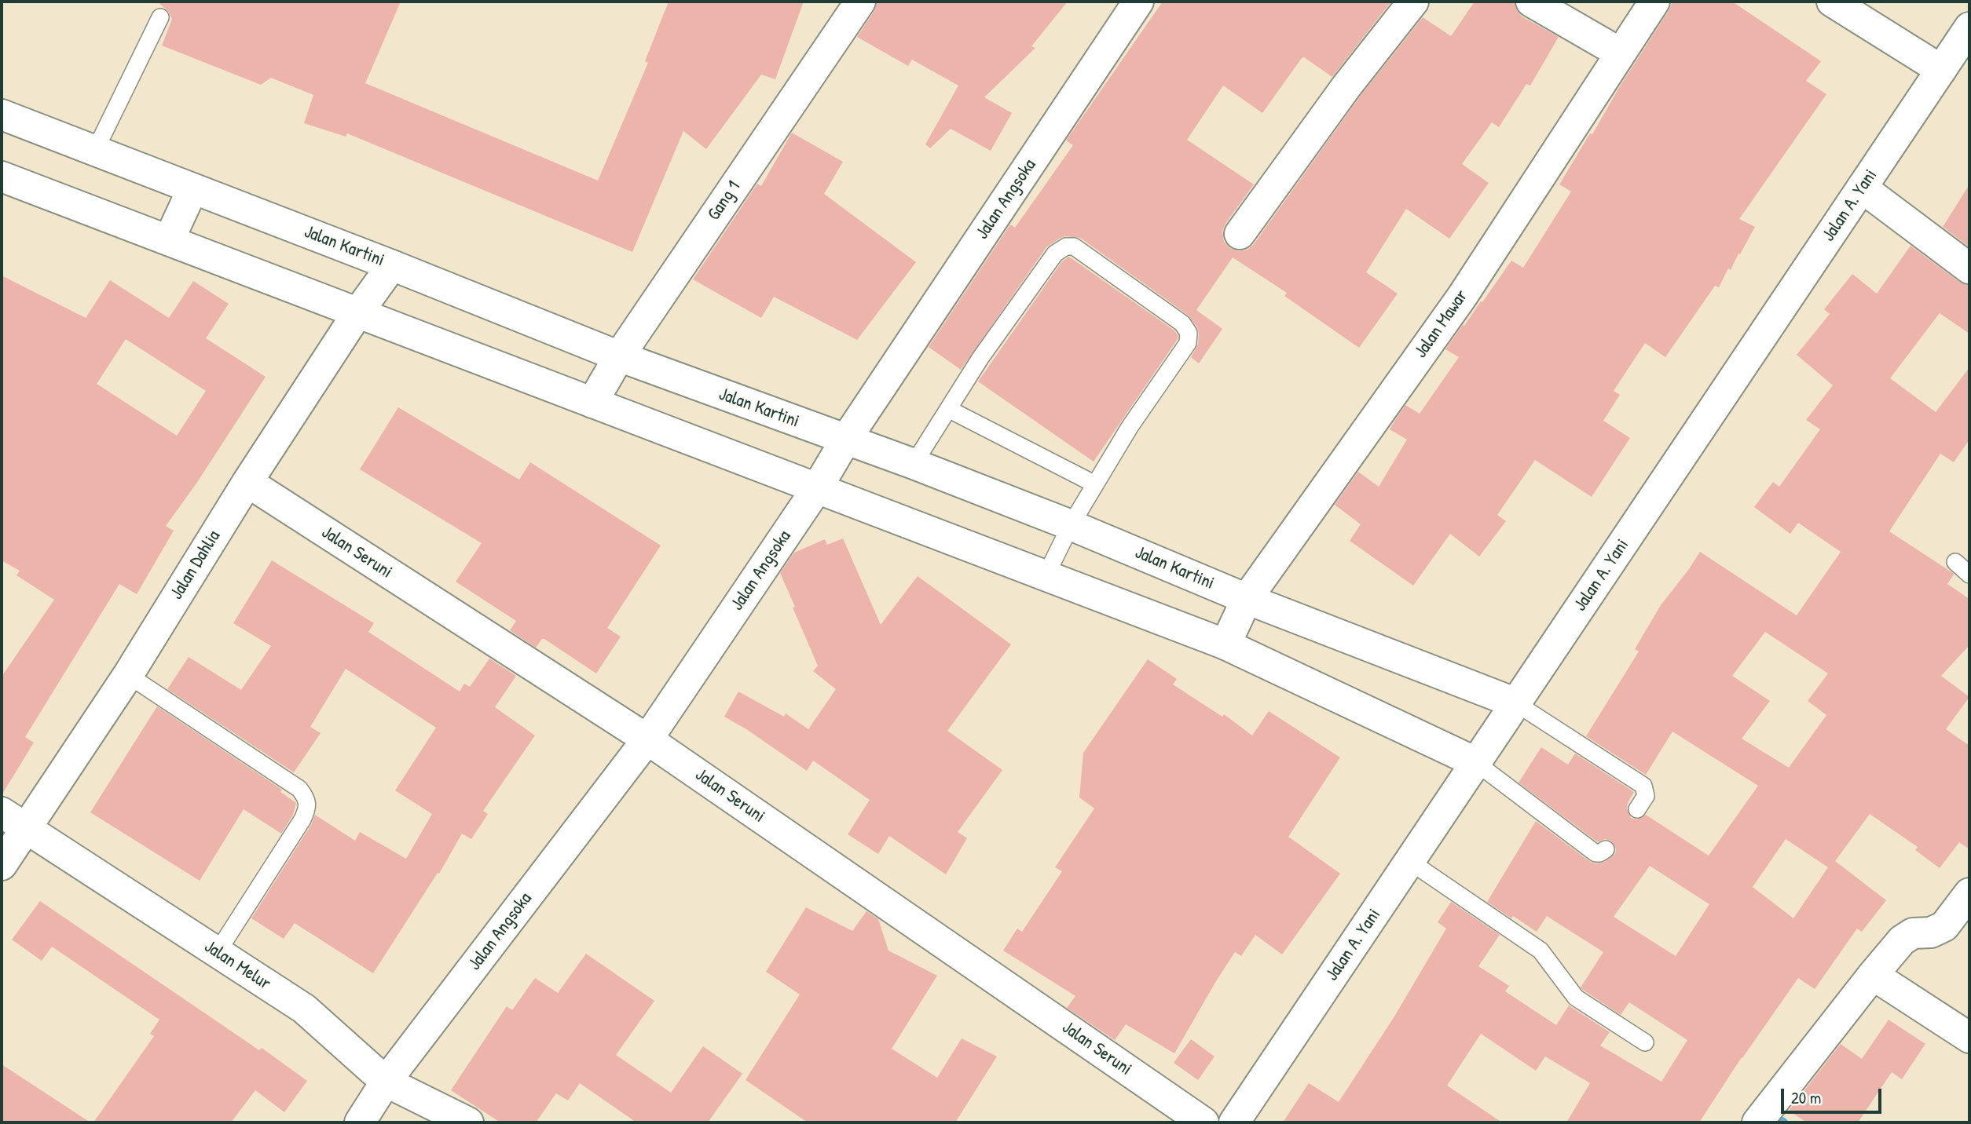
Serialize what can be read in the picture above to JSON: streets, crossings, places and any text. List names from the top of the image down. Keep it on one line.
{"streets":{"main road":["Jalan Angsoka","Gang 1","Jalan A. Yani","Jalan Kartini","Jalan Mawar","Jalan Seruni","Jalan Dahlia","Jalan Melur"]},"crossings":[["Jalan Angsoka","Jalan Kartini"],["Jalan Angsoka","Jalan Seruni"],["Jalan Angsoka","Jalan Melur"],["Gang 1","Jalan Kartini"],["Jalan A. Yani","Jalan Kartini"],["Jalan Kartini","Jalan Mawar"],["Jalan Kartini","Jalan Dahlia"],["Jalan Seruni","Jalan Dahlia"],["Jalan Dahlia","Jalan Melur"]],"scale_bar":"20 m"}
